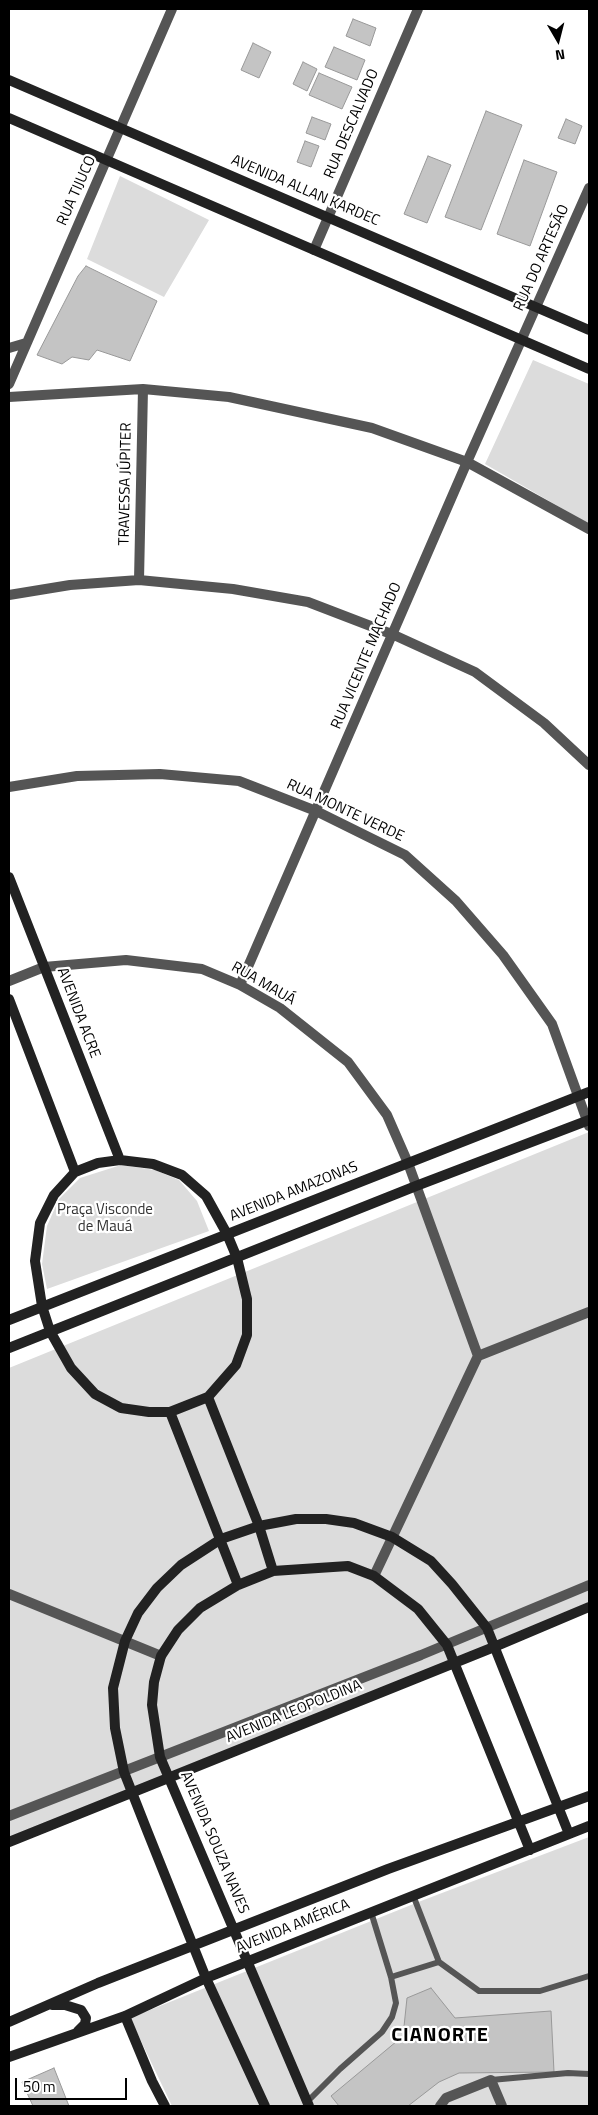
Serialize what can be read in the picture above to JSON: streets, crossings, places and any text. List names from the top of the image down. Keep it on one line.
{"streets":{"street":["RUA DESCALVADO","RUA TIJUCO","AVENIDA ALLAN KARDEC","RUA DO ARTESÃO","TRAVESSA JÚPITER","RUA VICENTE MACHADO","RUA MONTE VERDE","RUA MAUÁ","AVENIDA ACRE","AVENIDA AMAZONAS","AVENIDA LEOPOLDINA","AVENIDA SOUZA NAVES","AVENIDA AMÉRICA"]},"crossings":[["RUA DESCALVADO","AVENIDA ALLAN KARDEC"],["RUA TIJUCO","AVENIDA ALLAN KARDEC"],["AVENIDA ALLAN KARDEC","RUA DO ARTESÃO"],["RUA DO ARTESÃO","RUA VICENTE MACHADO"],["RUA VICENTE MACHADO","RUA MONTE VERDE"],["RUA VICENTE MACHADO","RUA MAUÁ"],["RUA MONTE VERDE","AVENIDA AMAZONAS"],["RUA MAUÁ","AVENIDA ACRE"],["RUA MAUÁ","AVENIDA AMAZONAS"],["AVENIDA LEOPOLDINA","AVENIDA SOUZA NAVES"],["AVENIDA SOUZA NAVES","AVENIDA AMÉRICA"]],"districts":["CIANORTE"],"parks":["Praça Visconde de Mauá"],"scale_bar":"50 m","north":"bottom"}
